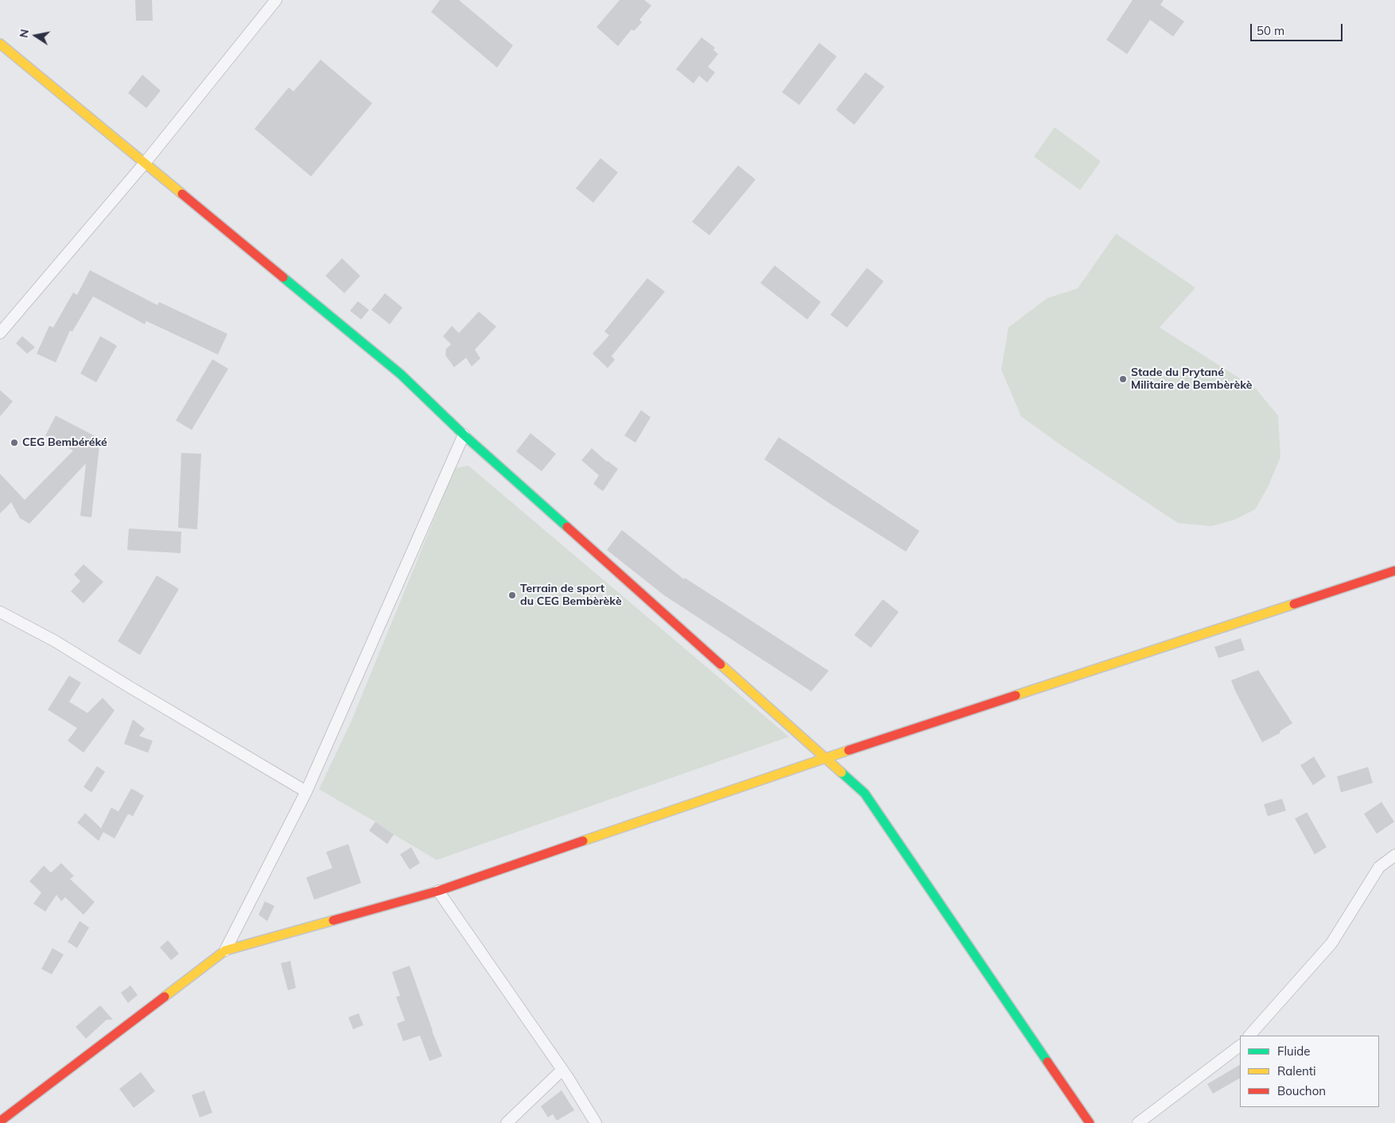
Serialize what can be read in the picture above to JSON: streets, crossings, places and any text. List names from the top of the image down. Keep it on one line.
{"places":["Stade du Prytané Militaire de Bembèrèkè","CEG Bembéréké","Terrain de sport du CEG Bembèrèkè"],"legend":["Fluide","Ralenti","Bouchon"],"scale_bar":"50 m","north":"left"}
